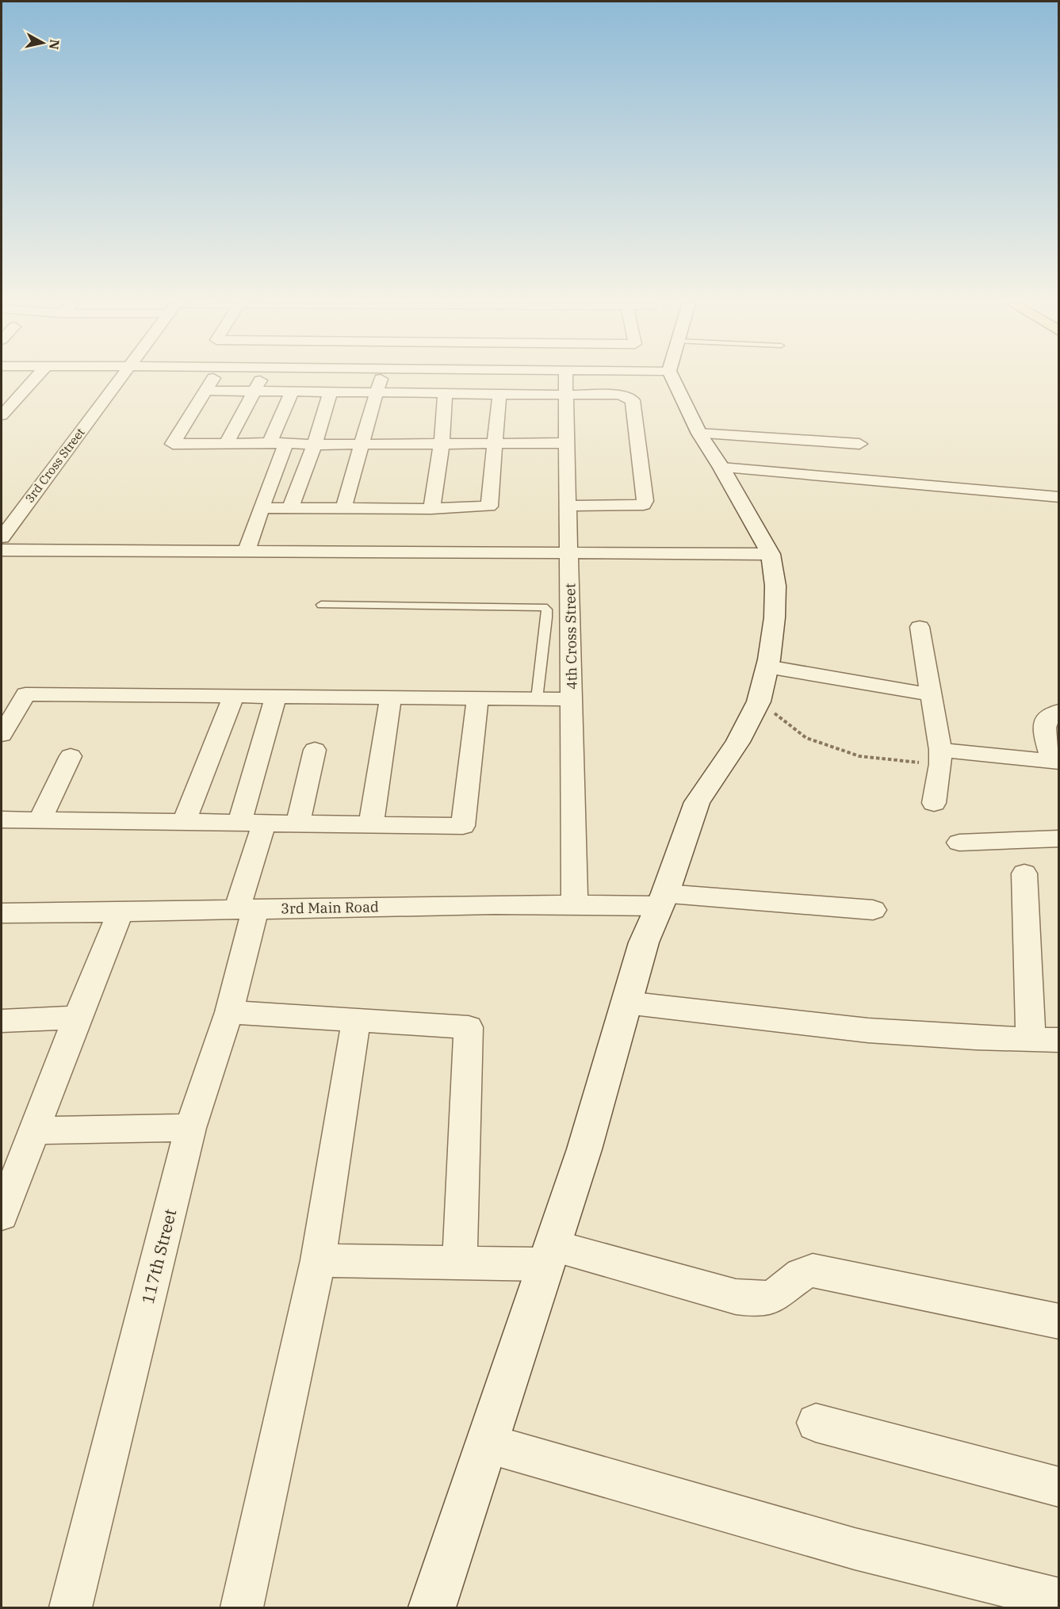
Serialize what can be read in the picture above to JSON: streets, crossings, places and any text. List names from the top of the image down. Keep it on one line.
{"streets":{"street":["3rd Cross Street","4th Cross Street","3rd Main Road","117th Street"]},"crossings":[["4th Cross Street","3rd Main Road"],["3rd Main Road","117th Street"]],"north":"right"}
